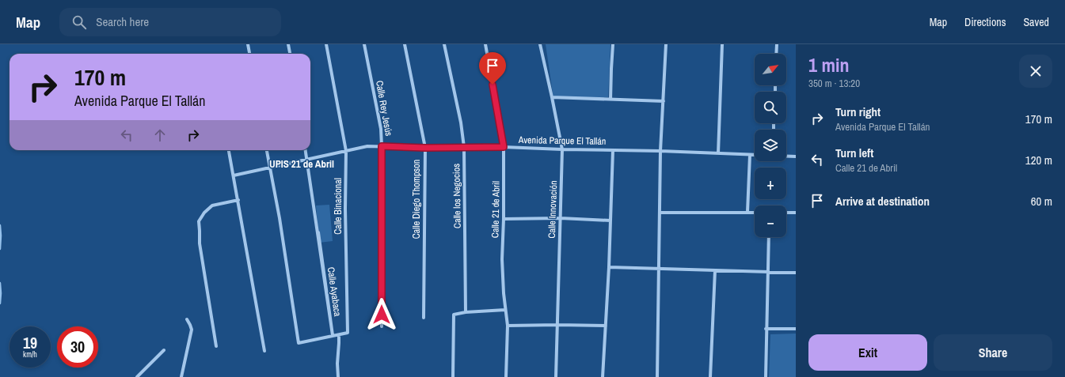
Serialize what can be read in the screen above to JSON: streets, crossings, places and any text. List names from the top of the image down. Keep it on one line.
{"streets":{"street":["Calle Rey Jesús","Avenida Parque El Tallán","Calle los Negocios","Calle Diego Thompson","Calle Binacional","Calle 21 de Abril","Calle Innovación","Calle Ayabaca"]},"crossings":[["Calle Rey Jesús","Avenida Parque El Tallán"],["Avenida Parque El Tallán","Calle los Negocios"],["Avenida Parque El Tallán","Calle Diego Thompson"],["Avenida Parque El Tallán","Calle Binacional"],["Avenida Parque El Tallán","Calle 21 de Abril"],["Avenida Parque El Tallán","Calle Innovación"],["Avenida Parque El Tallán","Calle Ayabaca"],["Calle Binacional","Calle Ayabaca"]],"districts":["UPIS 21 de Abril"],"north":"top right","page":{"header":"Map","search":"Search here","nav":["Map","Directions","Saved"],"heading":["1 min","350 m · 13:20"],"map_buttons":["+","−"],"turn":["170 m","Avenida Parque El Tallán"],"list":[{"name":"Turn right","note":"Avenida Parque El Tallán","value":"170 m"},{"name":"Turn left","note":"Calle 21 de Abril","value":"120 m"},{"name":"Arrive at destination","value":"60 m"}],"speed":"19 km/h","limit":"30","buttons":["Exit","Share"]}}
